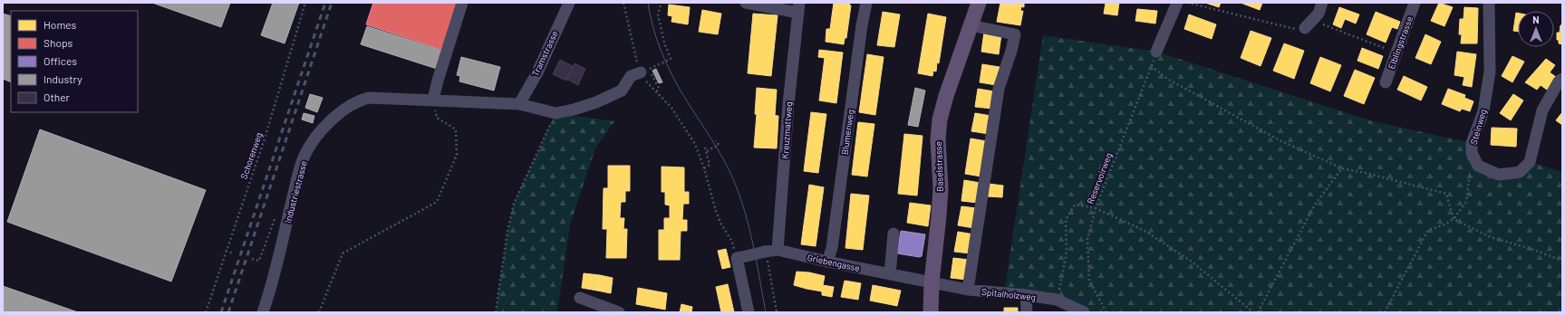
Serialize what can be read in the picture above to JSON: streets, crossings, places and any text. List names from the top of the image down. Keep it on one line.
{"streets":{"main road":["Baselstrasse"],"street":["Elblingstrasse","Tramstrasse","Steinweg","Kreuzmattweg","Blumenweg","Industriestrasse","Griebengasse","Spitalholzweg"],"path":["Schorenweg","Reservoirweg"]},"crossings":[["Tramstrasse","Industriestrasse"],["Kreuzmattweg","Griebengasse"],["Blumenweg","Griebengasse"],["Baselstrasse","Griebengasse"],["Baselstrasse","Spitalholzweg"],["Griebengasse","Spitalholzweg"]],"legend":["Homes","Shops","Offices","Industry","Other"],"north":"top"}
